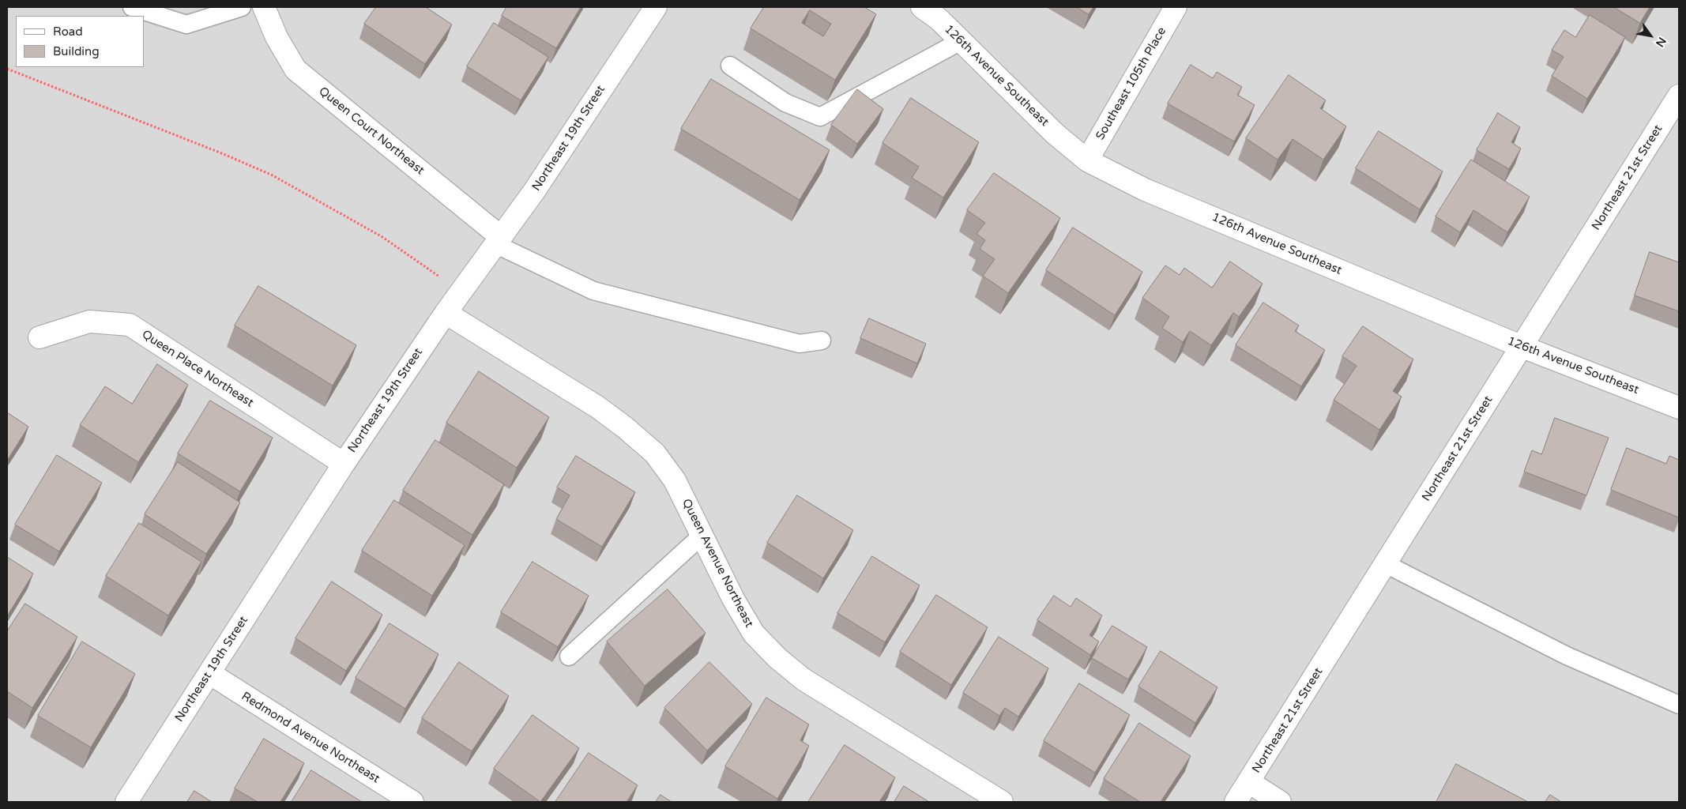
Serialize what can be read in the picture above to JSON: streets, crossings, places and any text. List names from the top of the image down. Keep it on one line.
{"streets":{"street":["126th Avenue Southeast","Southeast 105th Place","Queen Court Northeast","Northeast 19th Street","Northeast 21st Street","Queen Place Northeast","Queen Avenue Northeast","Redmond Avenue Northeast"]},"crossings":[["126th Avenue Southeast","Southeast 105th Place"],["126th Avenue Southeast","Northeast 21st Street"],["Queen Court Northeast","Northeast 19th Street"],["Northeast 19th Street","Queen Place Northeast"],["Northeast 19th Street","Queen Avenue Northeast"],["Northeast 19th Street","Redmond Avenue Northeast"]],"legend":["Road","Building"],"north":"bottom right"}
